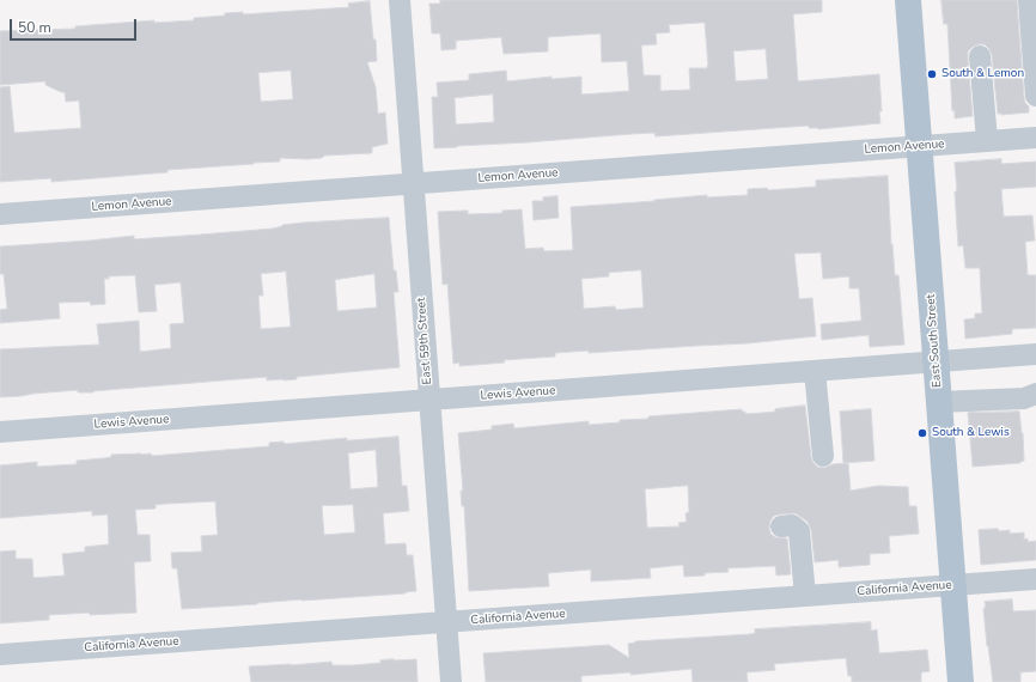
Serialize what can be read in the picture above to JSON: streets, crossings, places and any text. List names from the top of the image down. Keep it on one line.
{"streets":{"main road":["East South Street"],"street":["Lemon Avenue","East 59th Street","Lewis Avenue","California Avenue"]},"crossings":[["Lemon Avenue","East 59th Street"],["Lemon Avenue","East South Street"],["East 59th Street","Lewis Avenue"],["East 59th Street","California Avenue"],["East South Street","Lewis Avenue"],["East South Street","California Avenue"]],"places":["South & Lemon","South & Lewis"],"scale_bar":"50 m"}
